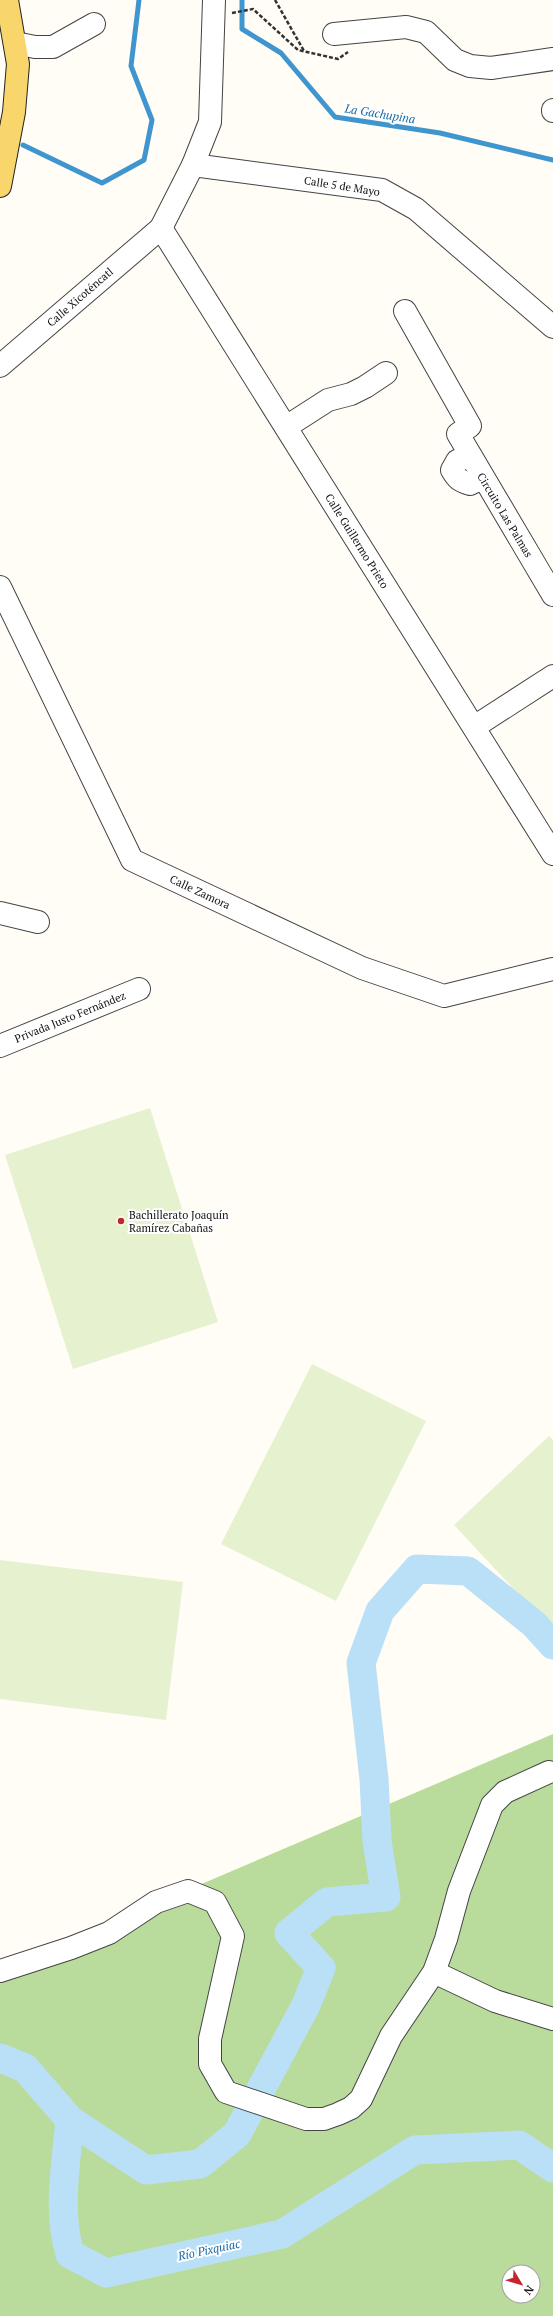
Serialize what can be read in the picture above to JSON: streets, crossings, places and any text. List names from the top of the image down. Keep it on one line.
{"streets":{"street":["Calle 5 de Mayo","Calle Xicoténcatl","Circuito Las Palmas","Calle Guillermo Prieto","Calle Zamora","Privada Justo Fernández"]},"crossings":[["Calle Xicoténcatl","Calle Guillermo Prieto"]],"water":["La Gachupina","Río Pixquiac"],"places":["Bachillerato Joaquín Ramírez Cabañas"],"north":"bottom right"}
